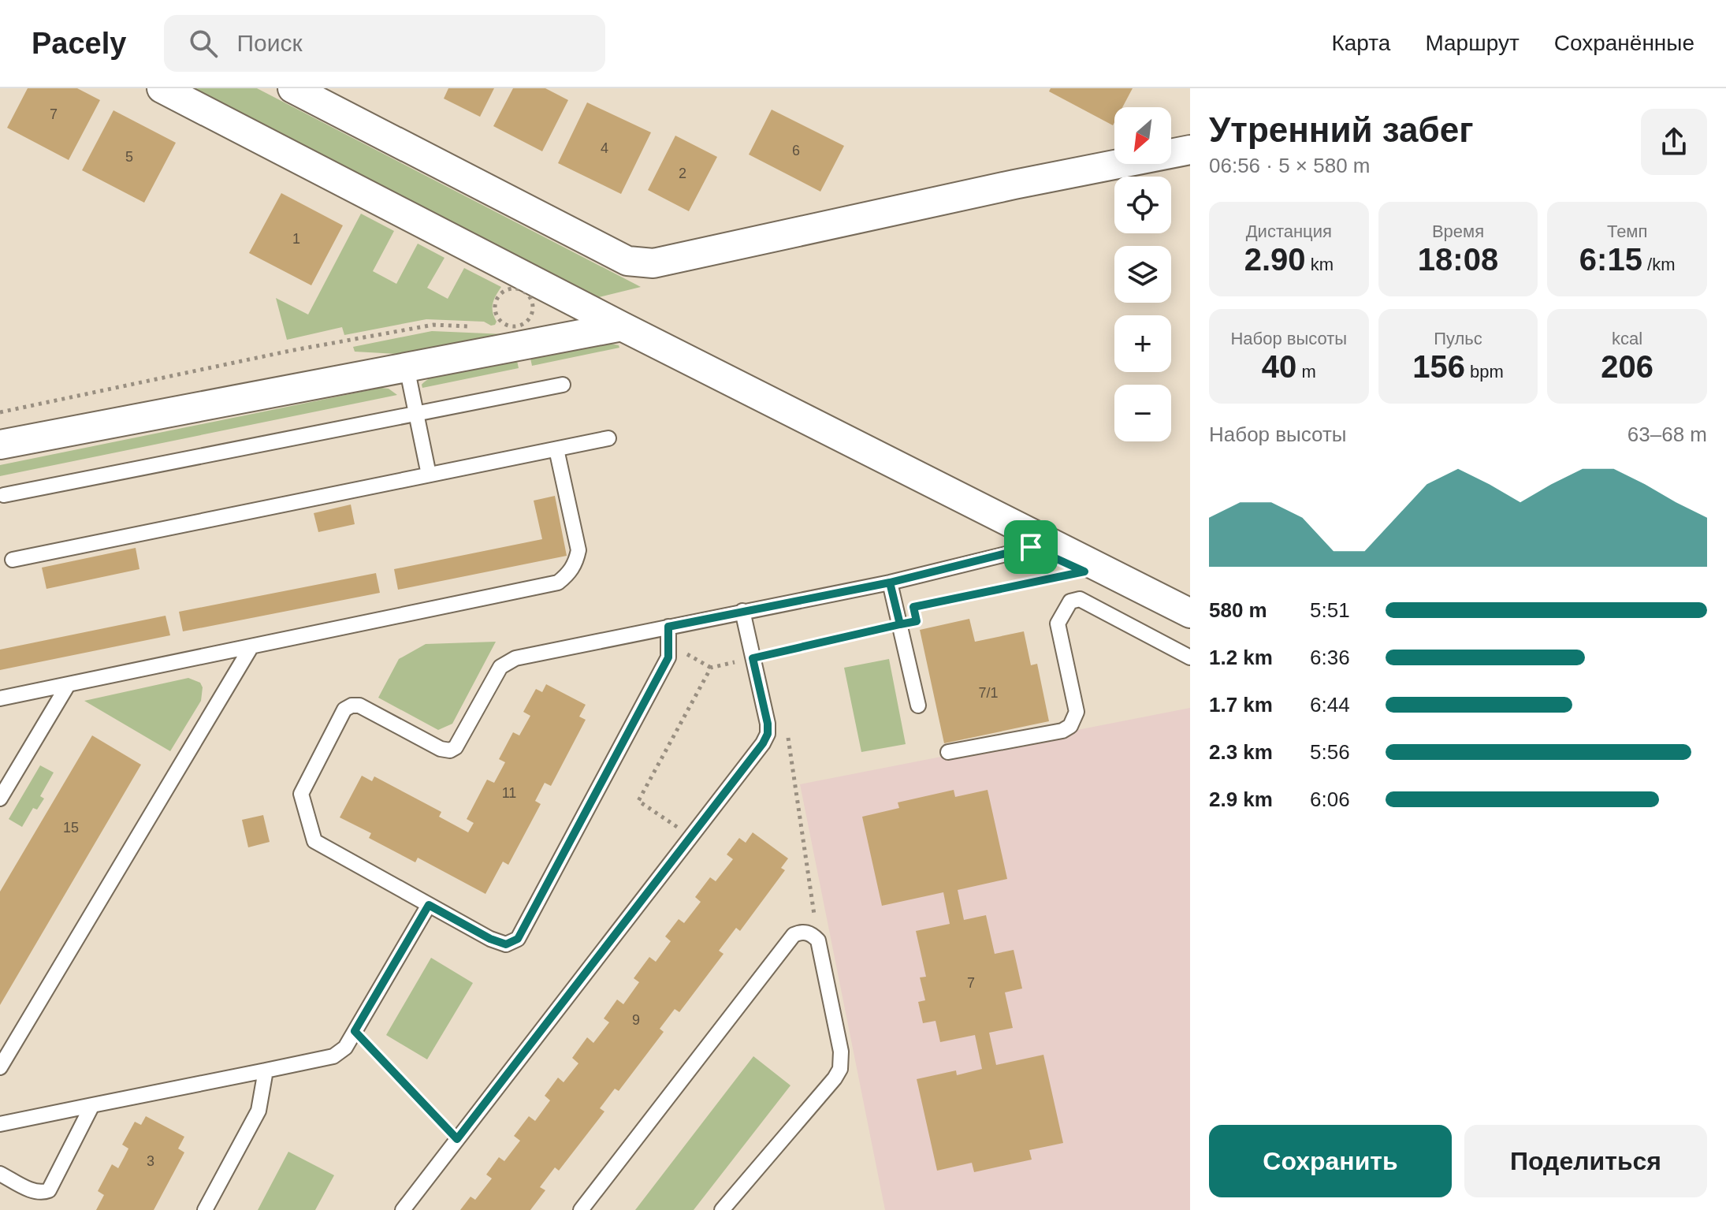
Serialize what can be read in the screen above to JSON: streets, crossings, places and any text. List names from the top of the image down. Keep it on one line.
{"house_numbers":["7","4","6","5","2","1","7/1","11","15","7","9","3"],"north":"bottom left","page":{"header":"Pacely","search":"Поиск","nav":["Карта","Маршрут","Сохранённые"],"heading":["Утренний забег","06:56 · 5 × 580 m"],"map_buttons":["+","−"],"stats":[["Дистанция","2.90 km"],["Время","18:08"],["Темп","6:15 /km"],["Набор высоты","40 m"],["Пульс","156 bpm"],["kcal","206"]],"chart":["Набор высоты","63–68 m"],"list":[{"name":"580 m","note":"5:51"},{"name":"1.2 km","note":"6:36"},{"name":"1.7 km","note":"6:44"},{"name":"2.3 km","note":"5:56"},{"name":"2.9 km","note":"6:06"}],"buttons":["Сохранить","Поделиться"]}}
